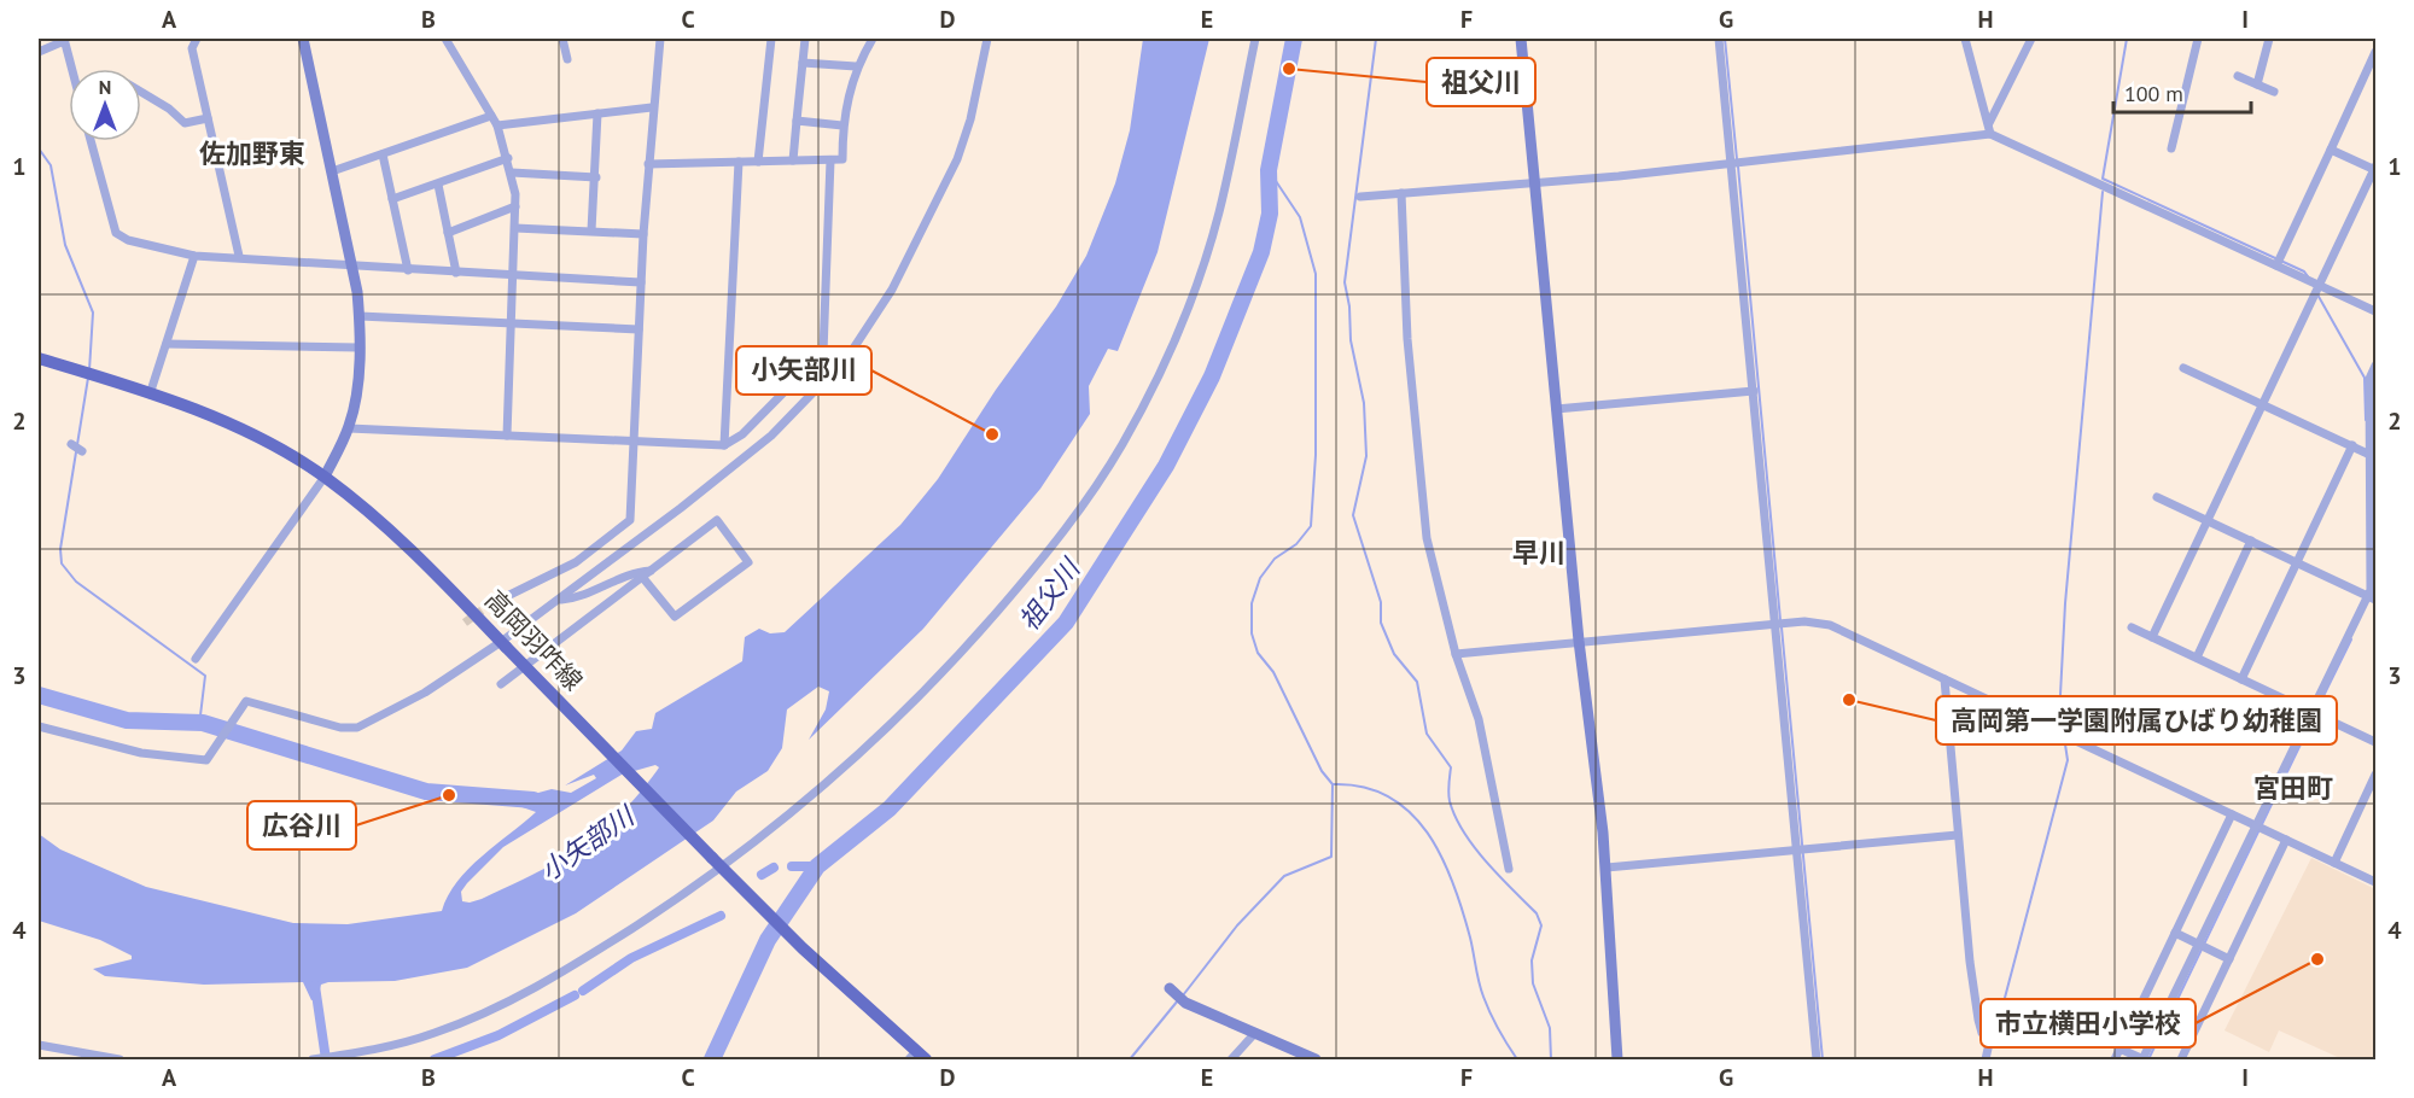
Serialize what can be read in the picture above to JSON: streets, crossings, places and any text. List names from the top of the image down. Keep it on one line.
{"streets":{"main road":["高岡羽咋線"]},"districts":["佐加野東","早川","宮田町"],"water":["祖父川","小矢部川"],"places":["祖父川","小矢部川","高岡第一学園附属ひばり幼稚園","広谷川","市立横田小学校"],"scale_bar":"100 m","north":"top","grid":{"columns":["A","B","C","D","E","F","G","H","I"],"rows":["1","2","3","4"]}}
